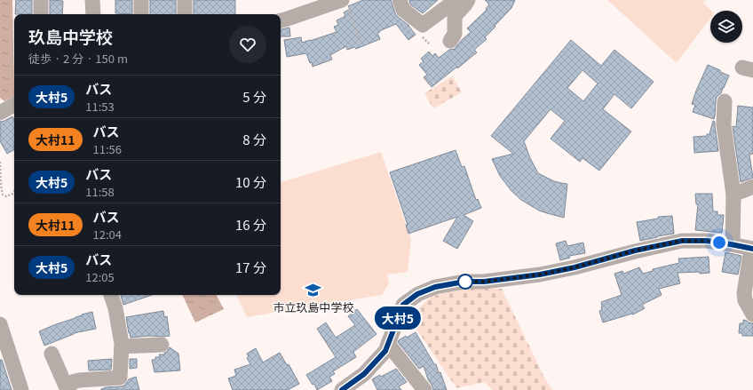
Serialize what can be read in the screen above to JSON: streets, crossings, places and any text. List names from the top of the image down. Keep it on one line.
{"places":{"school or university":["市立玖島中学校"]},"lines":["bus line 大村5"],"page":{"on_map":"大村5","heading":["玖島中学校","徒歩 · 2 分 · 150 m"],"list":[{"mark":"大村5","name":"バス","note":"11:53","value":"5 分"},{"mark":"大村11","name":"バス","note":"11:56","value":"8 分"},{"mark":"大村5","name":"バス","note":"11:58","value":"10 分"},{"mark":"大村11","name":"バス","note":"12:04","value":"16 分"},{"mark":"大村5","name":"バス","note":"12:05","value":"17 分"}]}}
